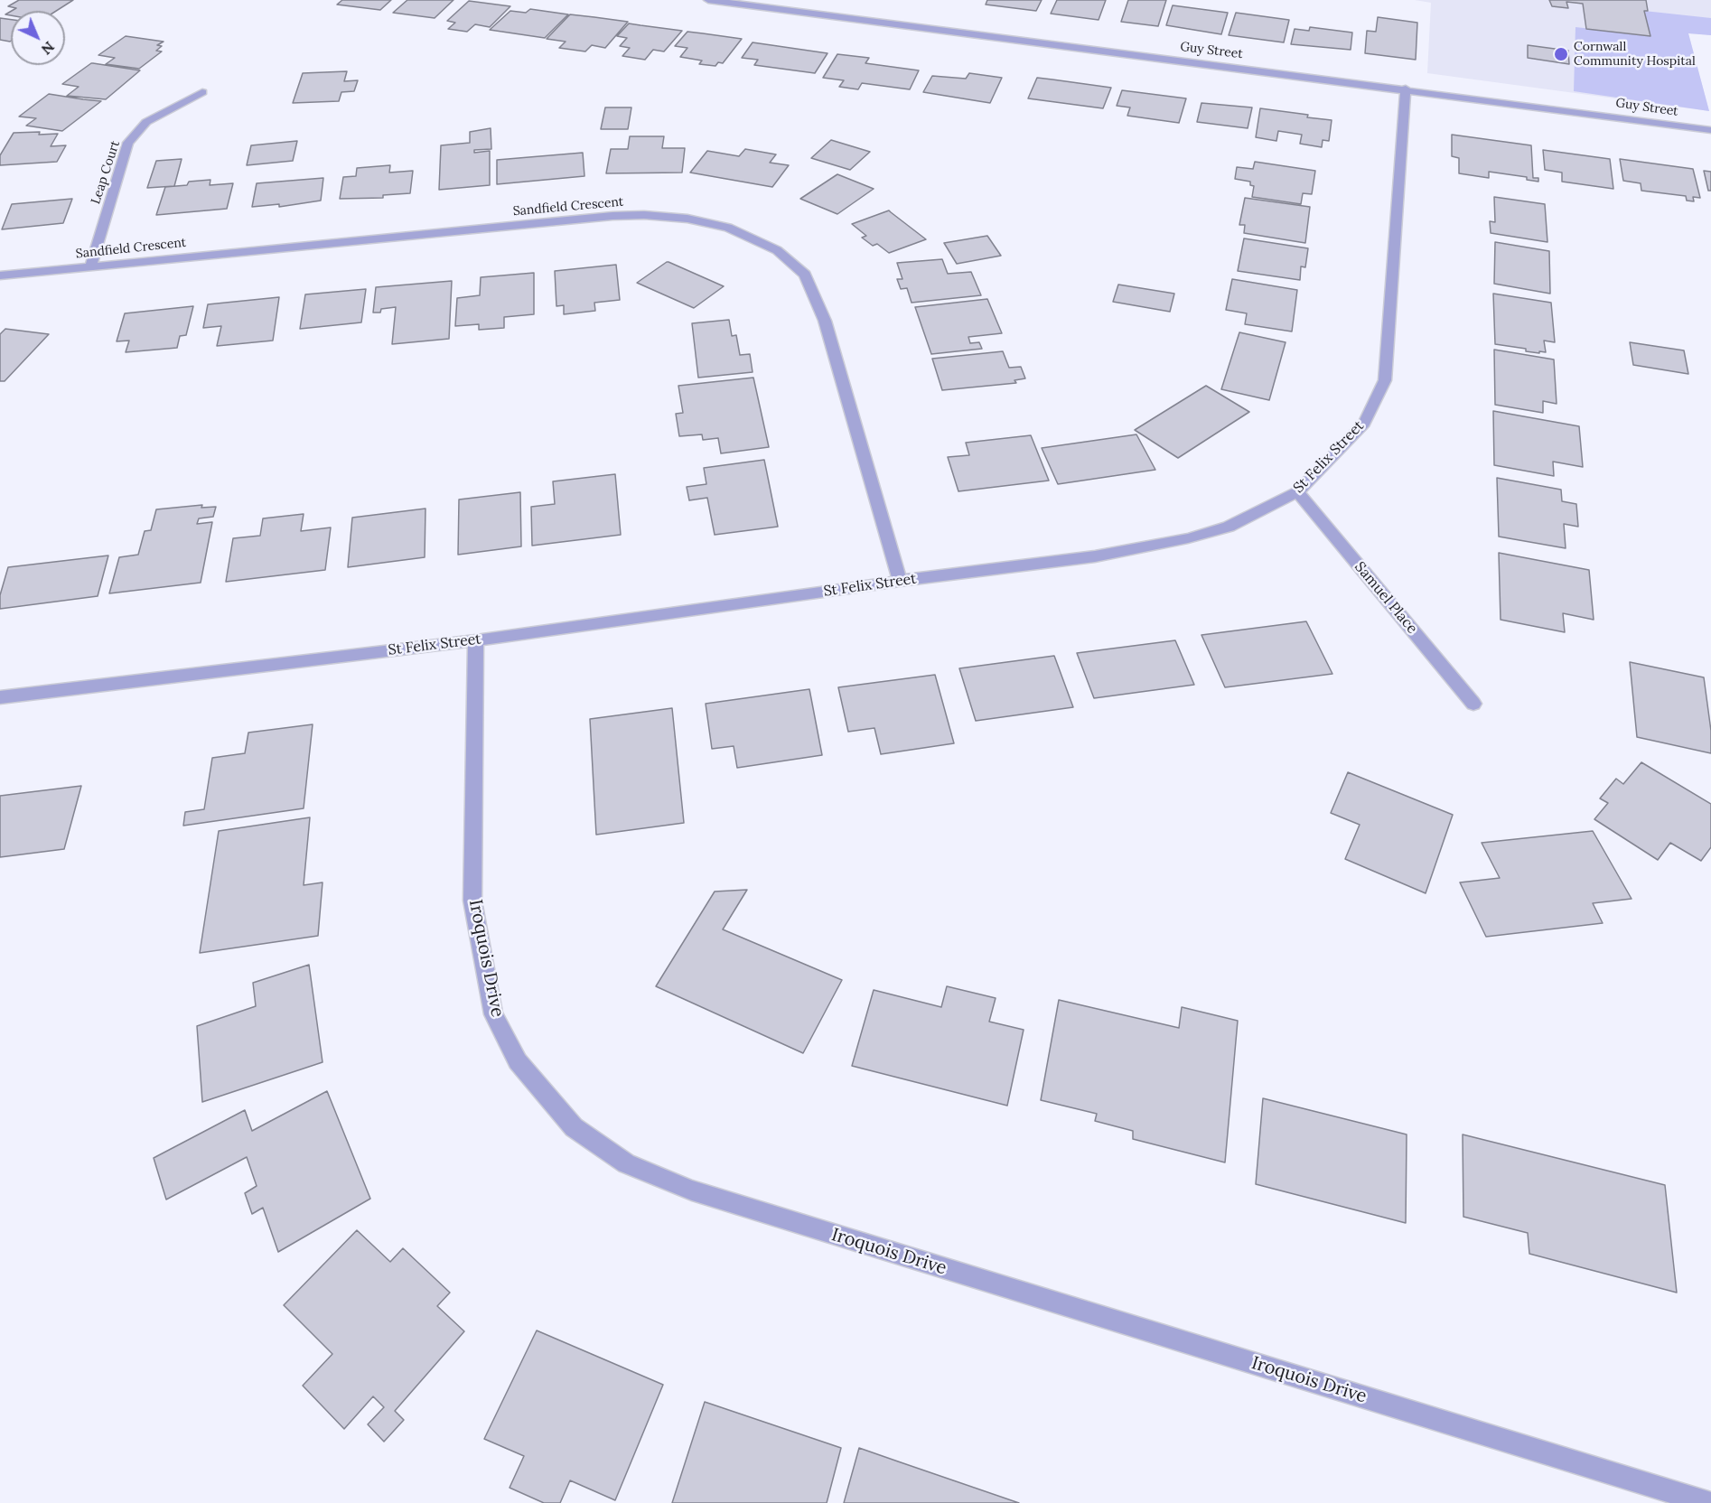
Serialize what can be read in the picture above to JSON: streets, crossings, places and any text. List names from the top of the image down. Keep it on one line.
{"streets":{"street":["Guy Street","Leap Court","Sandfield Crescent","St Felix Street","Samuel Place","Iroquois Drive"]},"crossings":[["Guy Street","St Felix Street"],["Leap Court","Sandfield Crescent"],["Sandfield Crescent","St Felix Street"],["St Felix Street","Samuel Place"],["St Felix Street","Iroquois Drive"]],"places":["Cornwall Community Hospital"],"north":"bottom right"}
